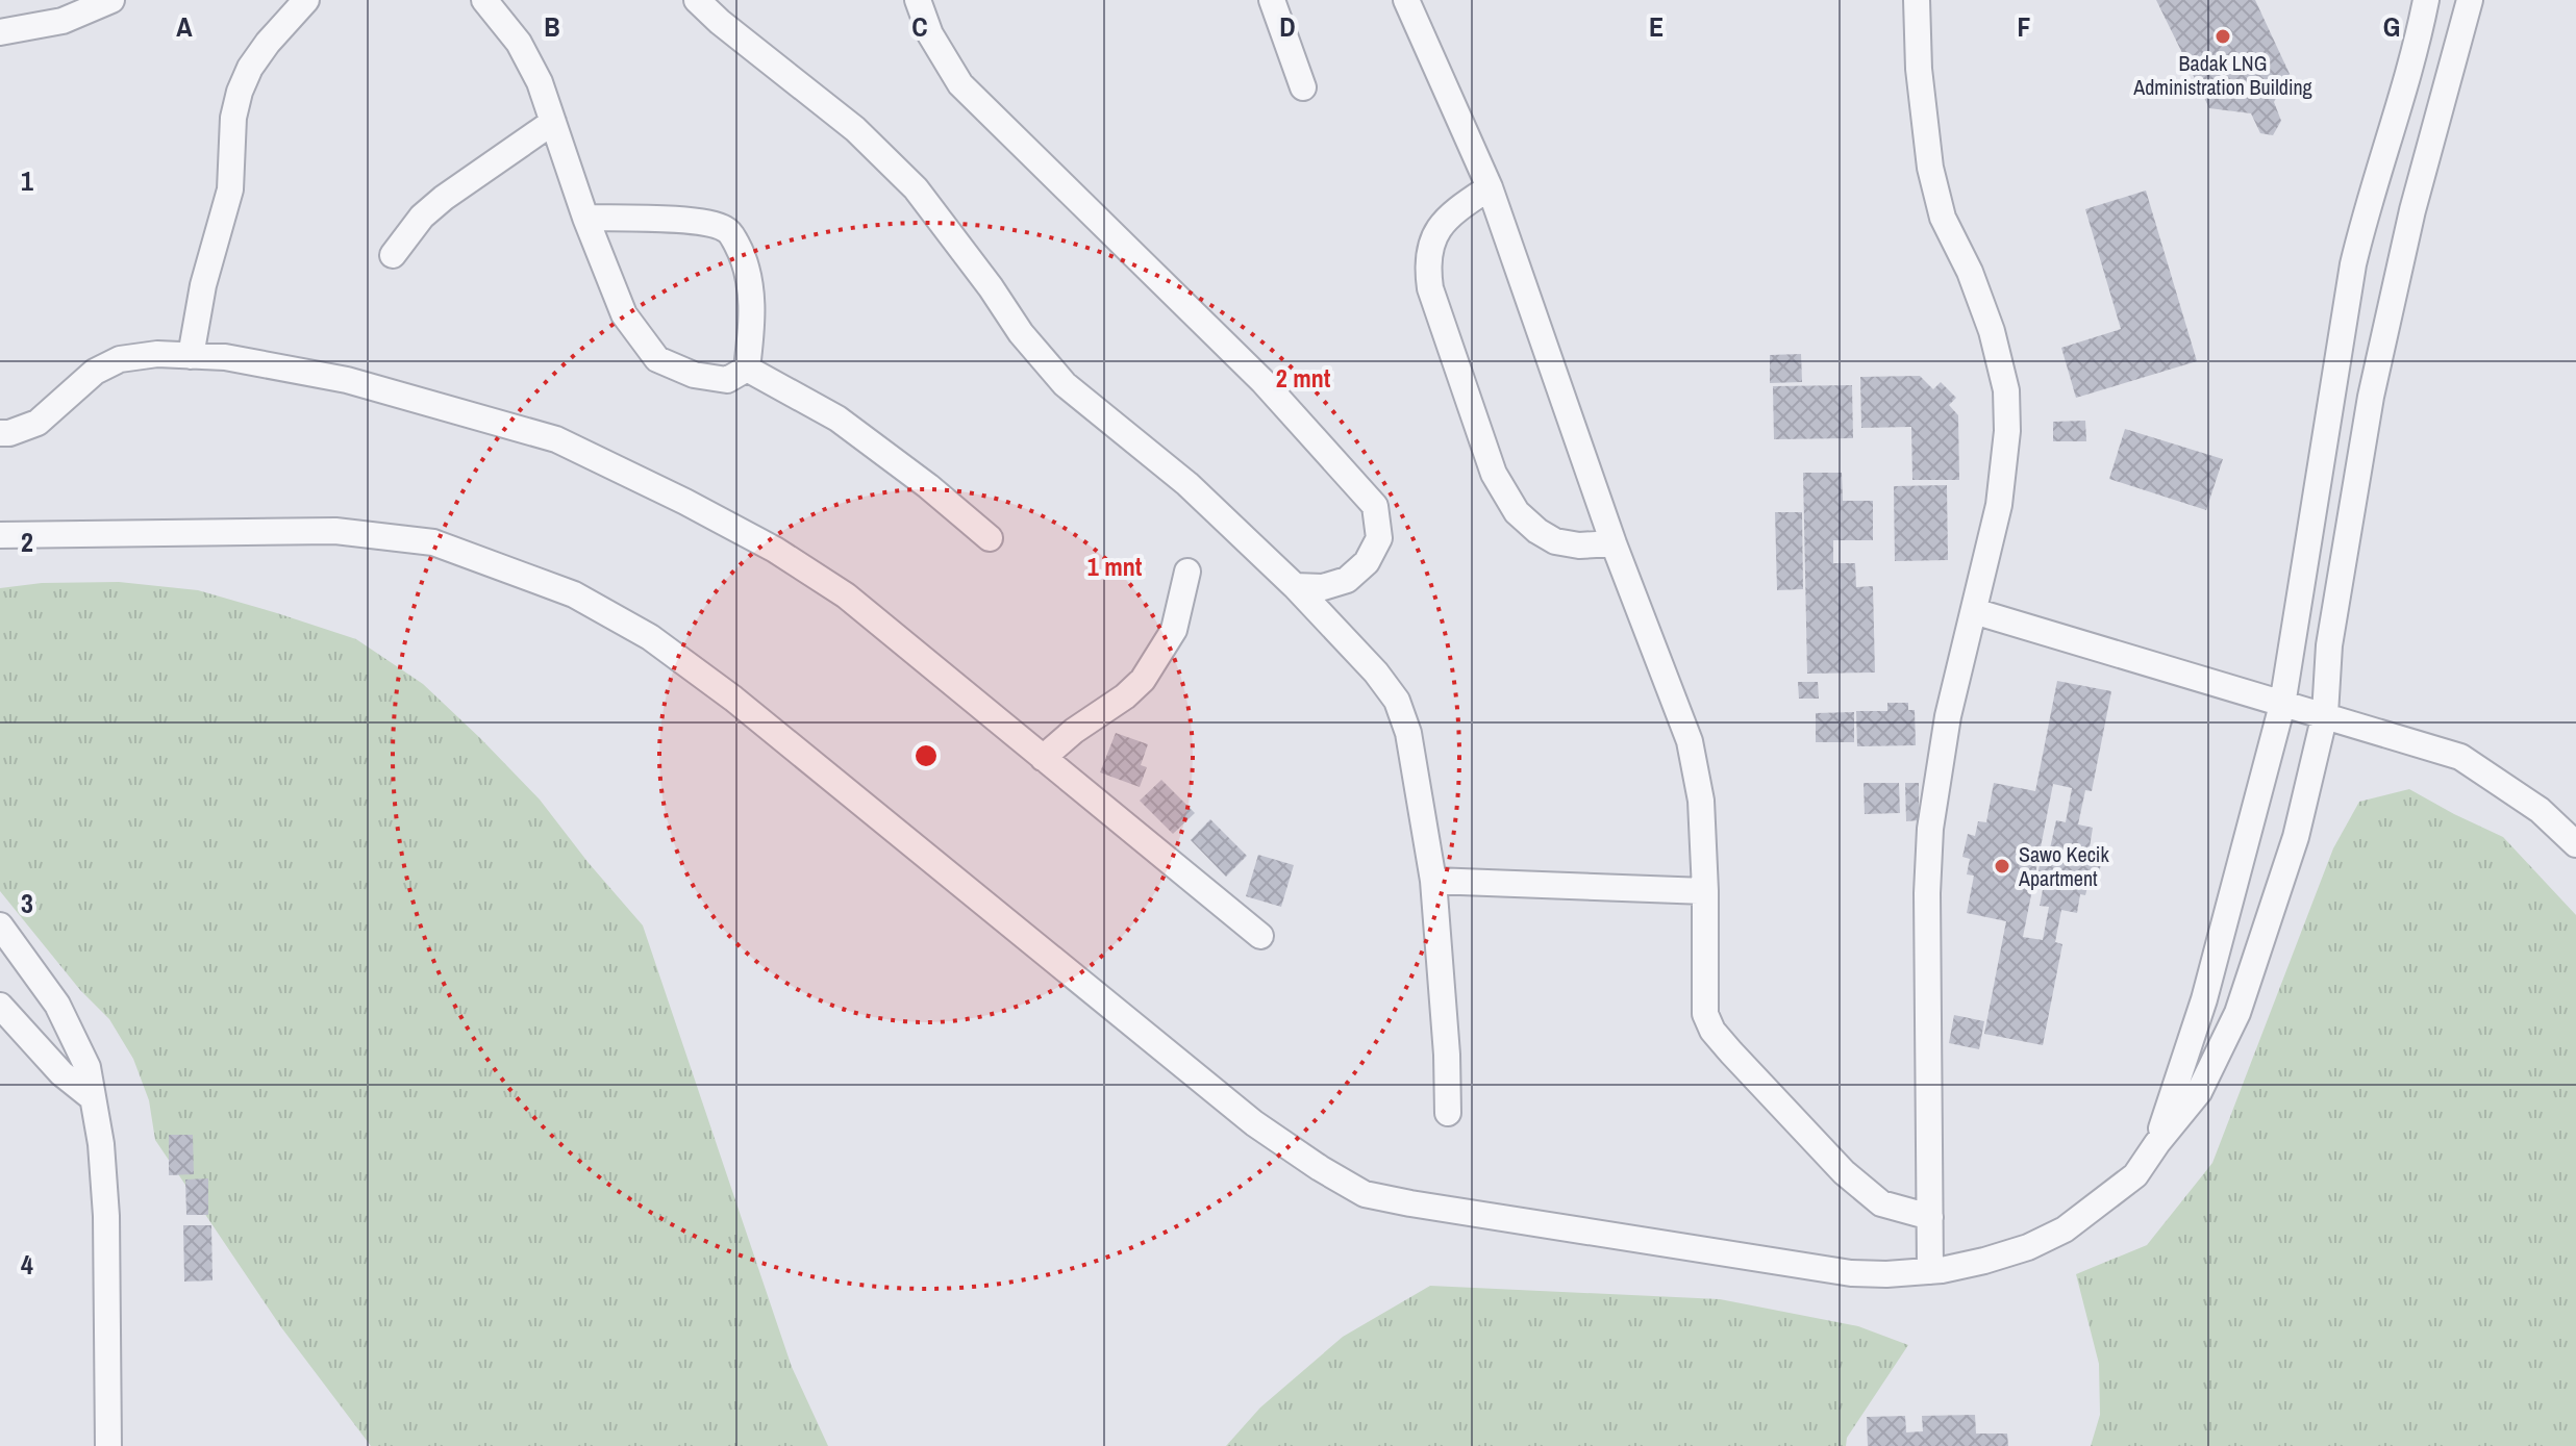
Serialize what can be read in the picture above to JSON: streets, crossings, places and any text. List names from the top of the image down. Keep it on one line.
{"places":["Badak LNG Administration Building","Sawo Kecik Apartment"],"grid":{"columns":["A","B","C","D","E","F","G"],"rows":["1","2","3","4"]},"rings":["2 mnt","1 mnt"]}
